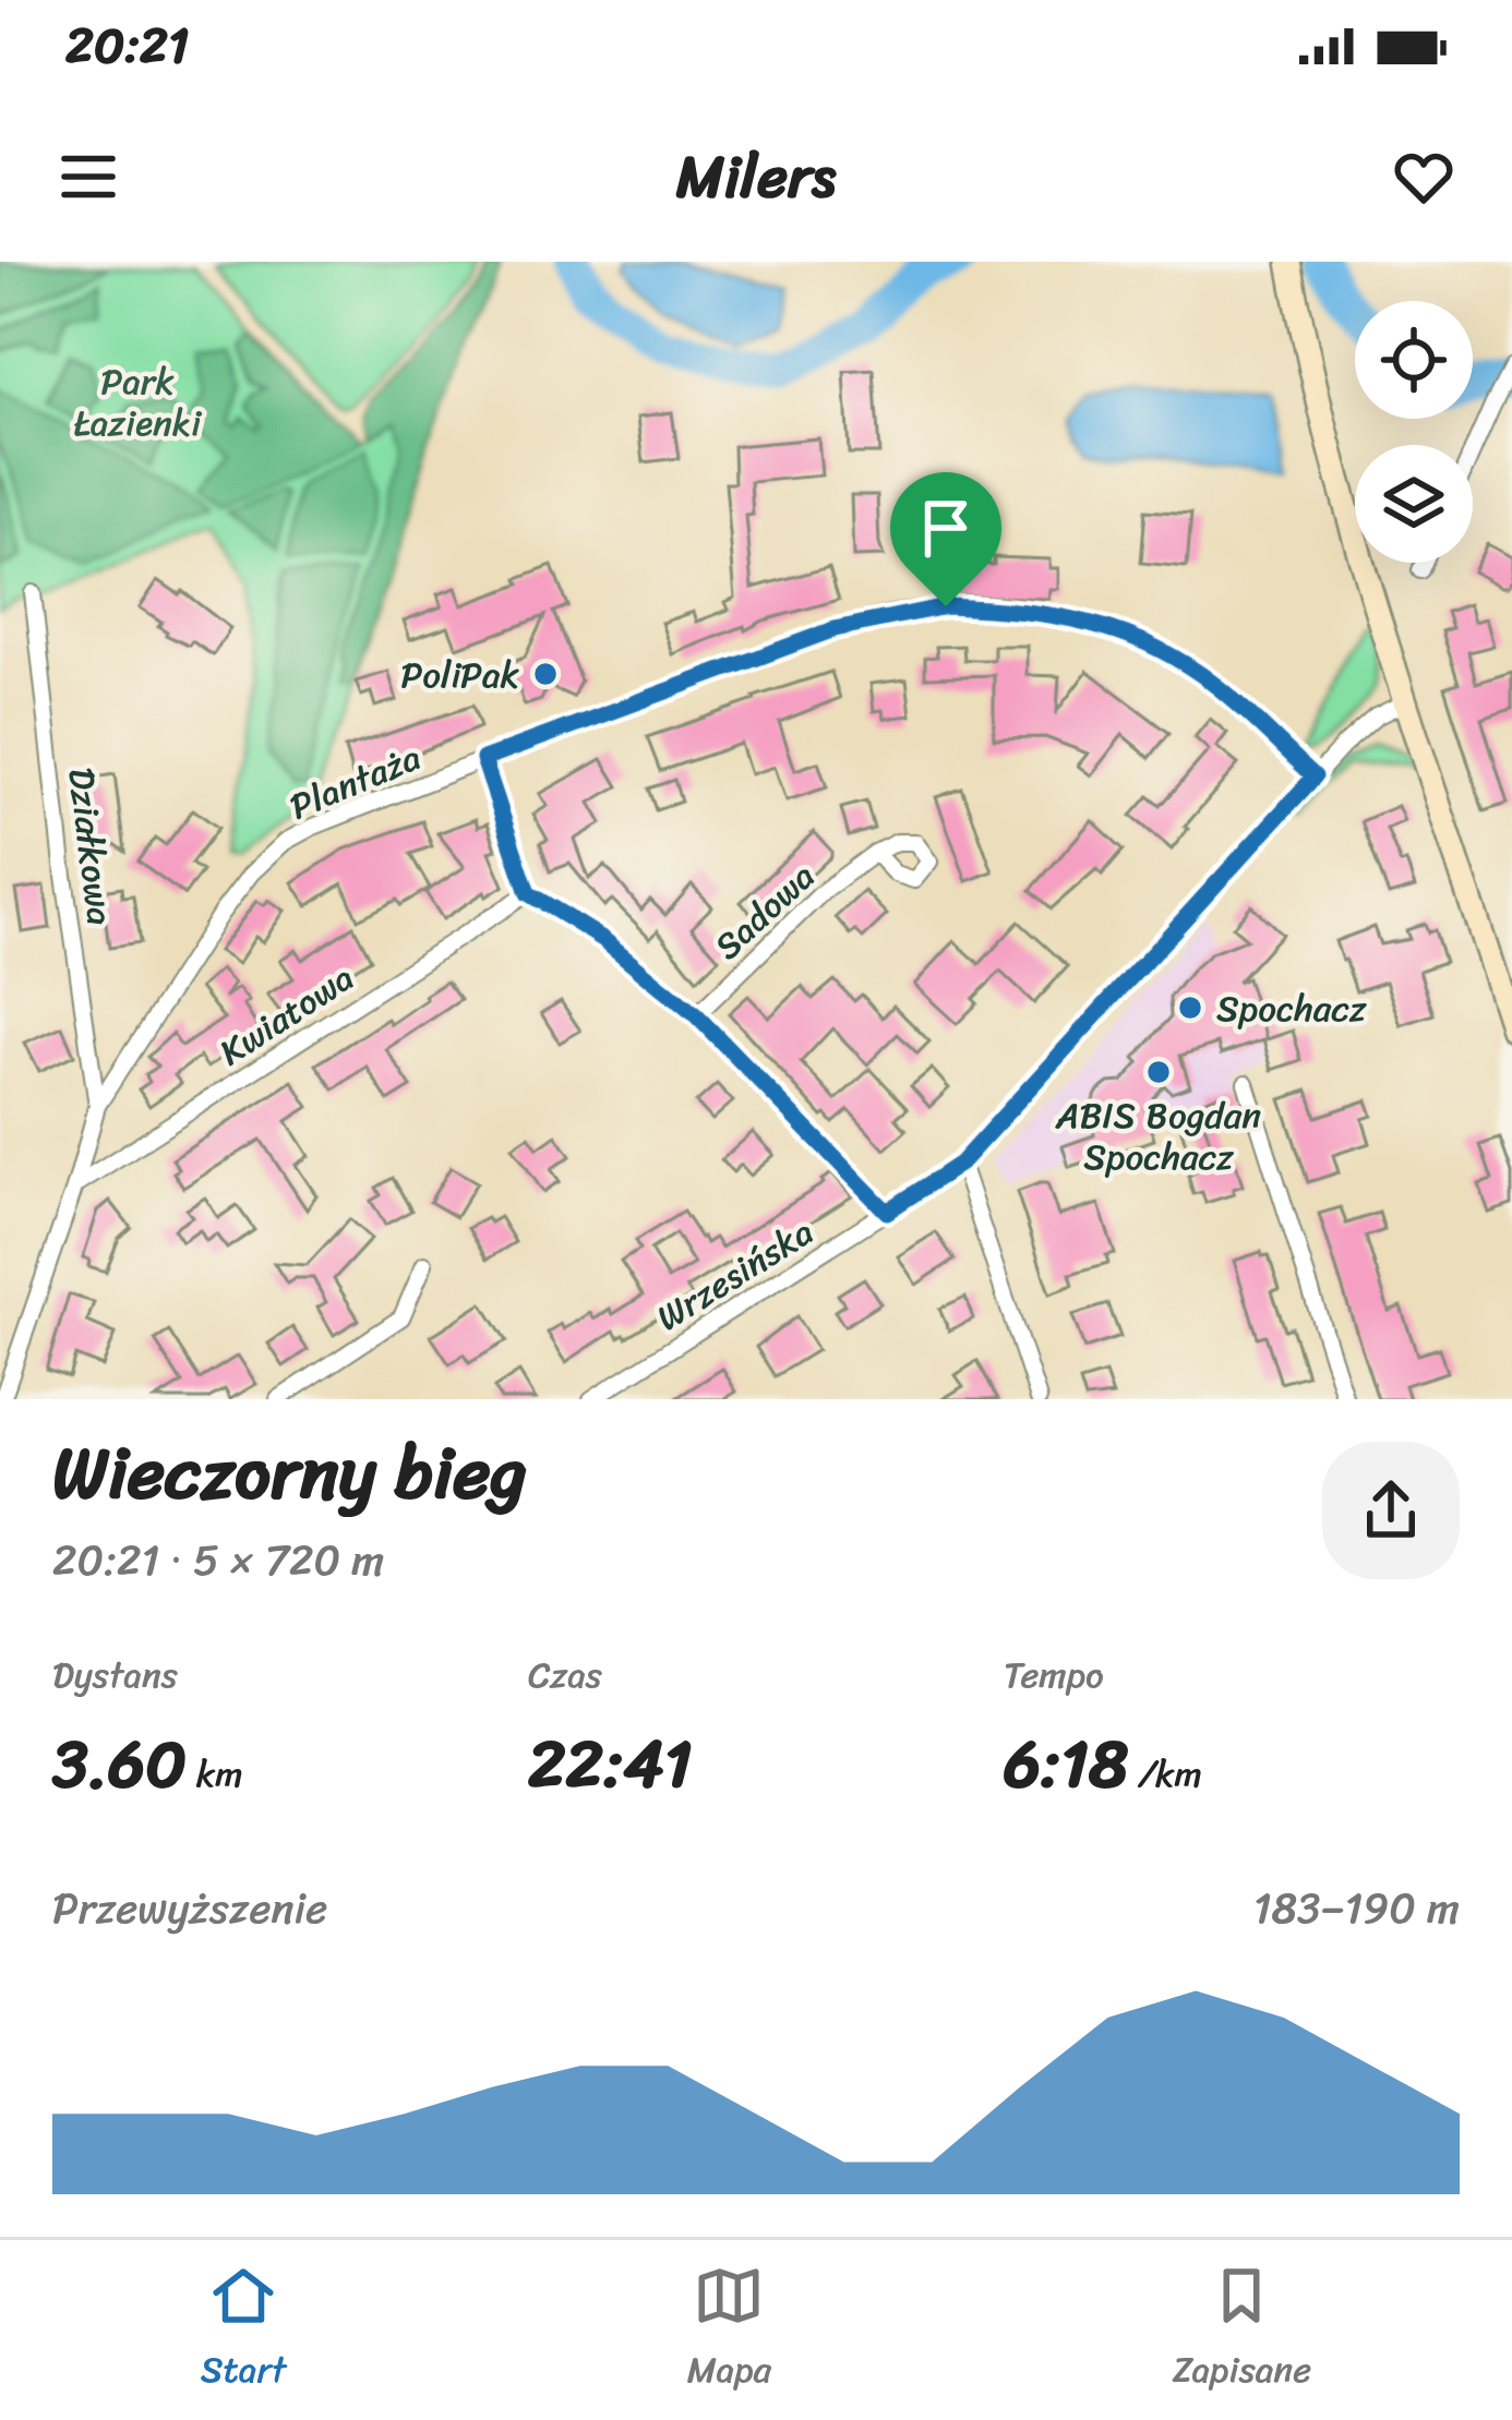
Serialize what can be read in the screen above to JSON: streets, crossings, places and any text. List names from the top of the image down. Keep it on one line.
{"streets":{"street":["Plantaża","Działkowa","Sadowa","Kwiatowa","Wrzesińska"]},"crossings":[["Plantaża","Działkowa"],["Plantaża","Kwiatowa"],["Plantaża","Wrzesińska"]],"parks":["Park Łazienki"],"places":["PoliPak","Spochacz","ABIS Bogdan Spochacz"],"page":{"status":"20:21","header":"Milers","heading":["Wieczorny bieg","20:21 · 5 × 720 m"],"stats":[["Dystans","3.60 km"],["Czas","22:41"],["Tempo","6:18 /km"]],"chart":["Przewyższenie","183–190 m"],"tabs":["Start","Mapa","Zapisane"]}}
